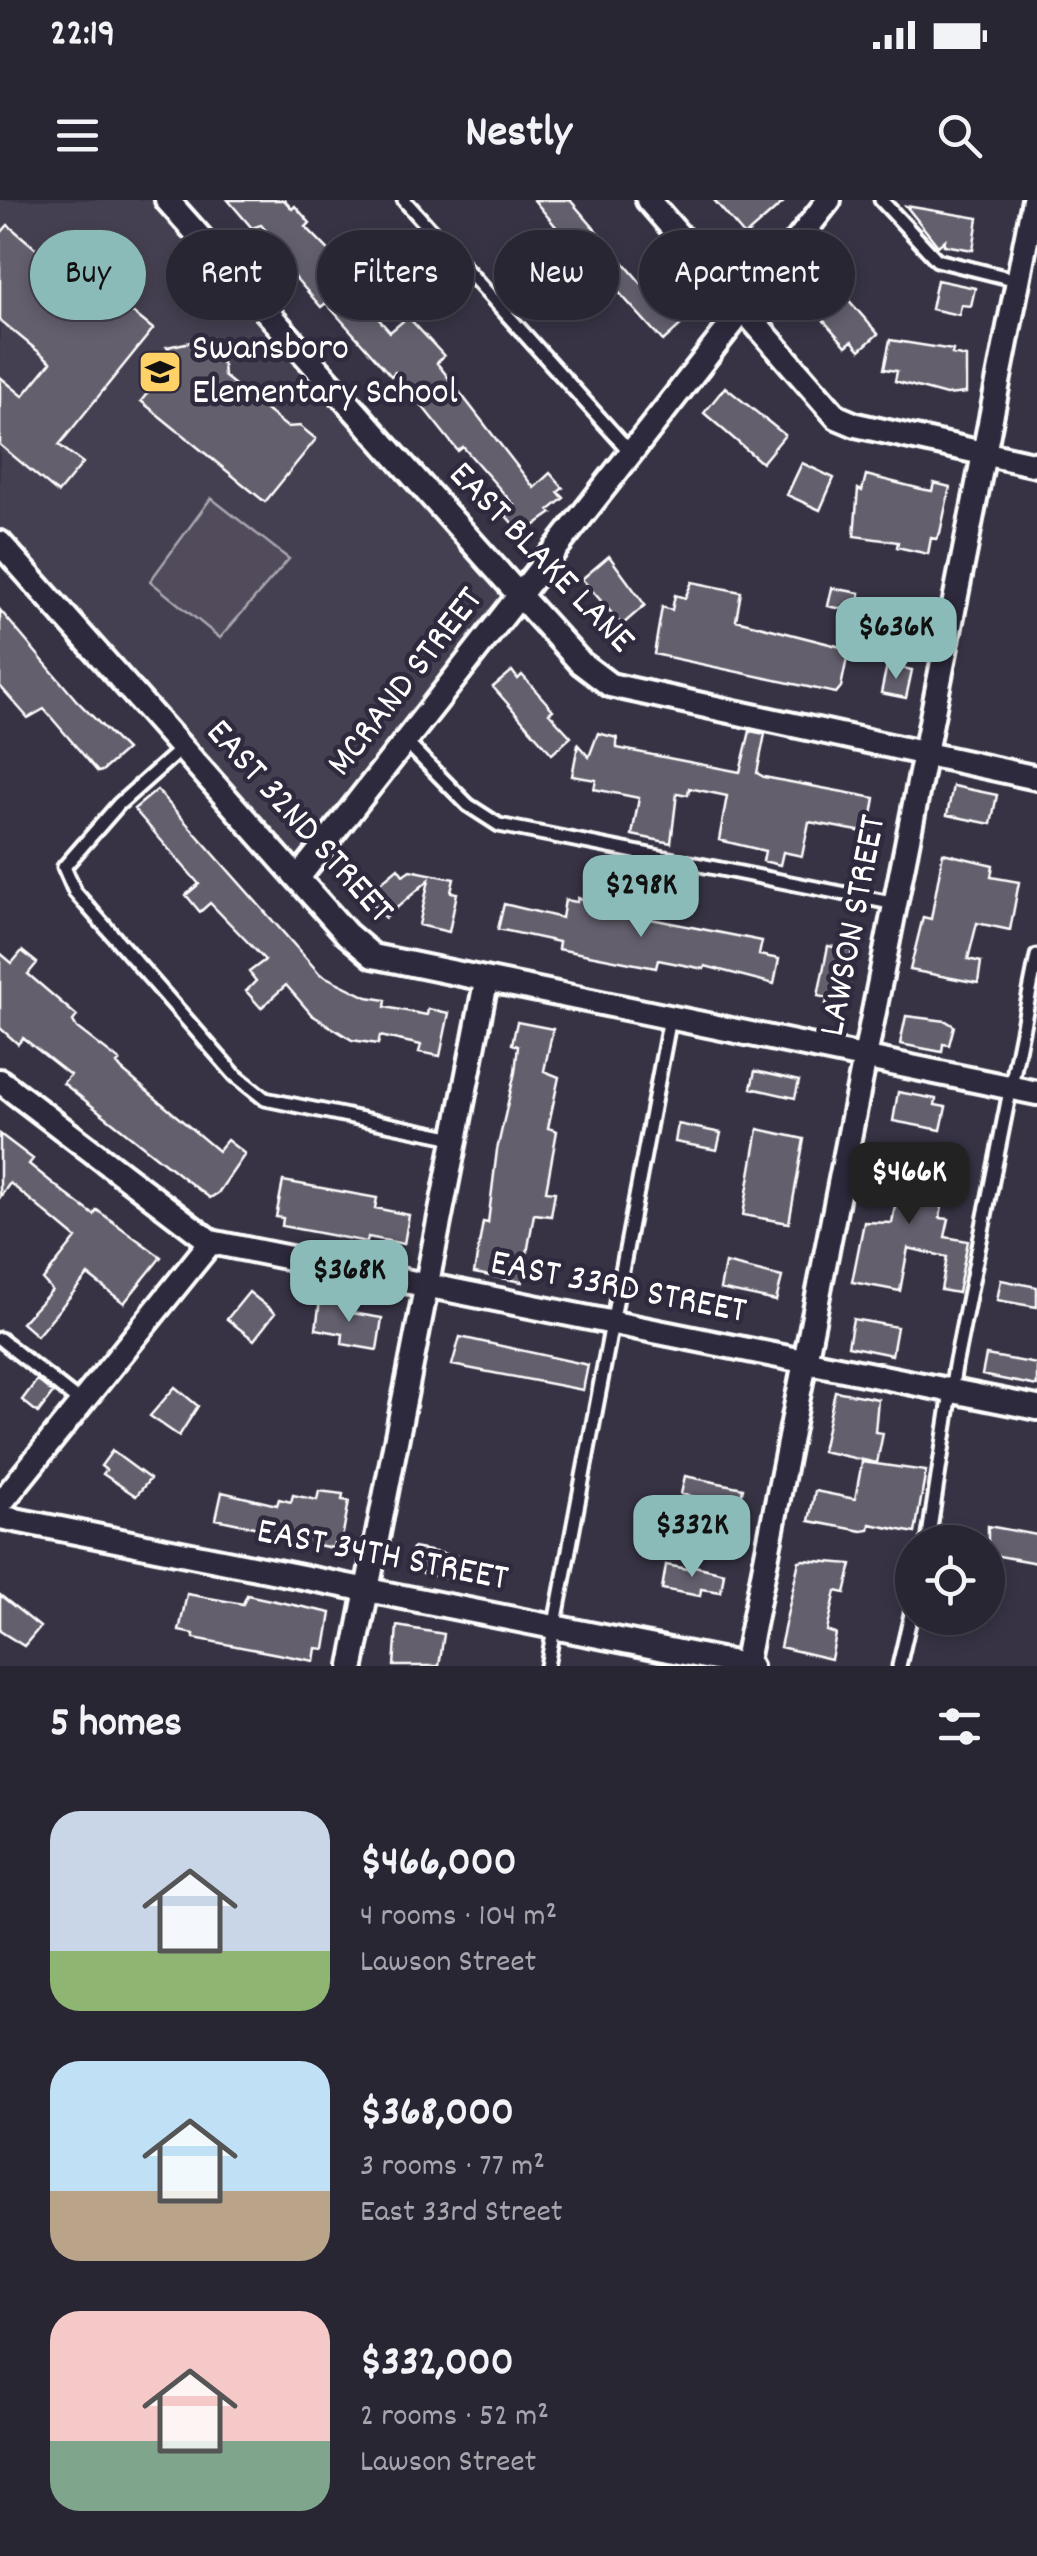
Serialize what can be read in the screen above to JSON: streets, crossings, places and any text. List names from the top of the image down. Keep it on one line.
{"streets":{"street":["EAST BLAKE LANE","MCRAND STREET","EAST 32ND STREET","LAWSON STREET","EAST 33RD STREET","EAST 34TH STREET"]},"crossings":[["EAST BLAKE LANE","MCRAND STREET"],["EAST BLAKE LANE","LAWSON STREET"],["MCRAND STREET","EAST 32ND STREET"],["EAST 32ND STREET","LAWSON STREET"],["LAWSON STREET","EAST 33RD STREET"],["LAWSON STREET","EAST 34TH STREET"]],"places":{"school or university":["Swansboro Elementary School"]},"page":{"status":"22:19","header":"Nestly","chip":["Buy","Rent","Filters","New","Apartment"],"price":["$636K","$298K","$466K","$368K","$332K"],"heading":"5 homes","list":[{"name":"$466,000","note":"4 rooms · 104 m² · Lawson Street"},{"name":"$368,000","note":"3 rooms · 77 m² · East 33rd Street"},{"name":"$332,000","note":"2 rooms · 52 m² · Lawson Street"}]}}
